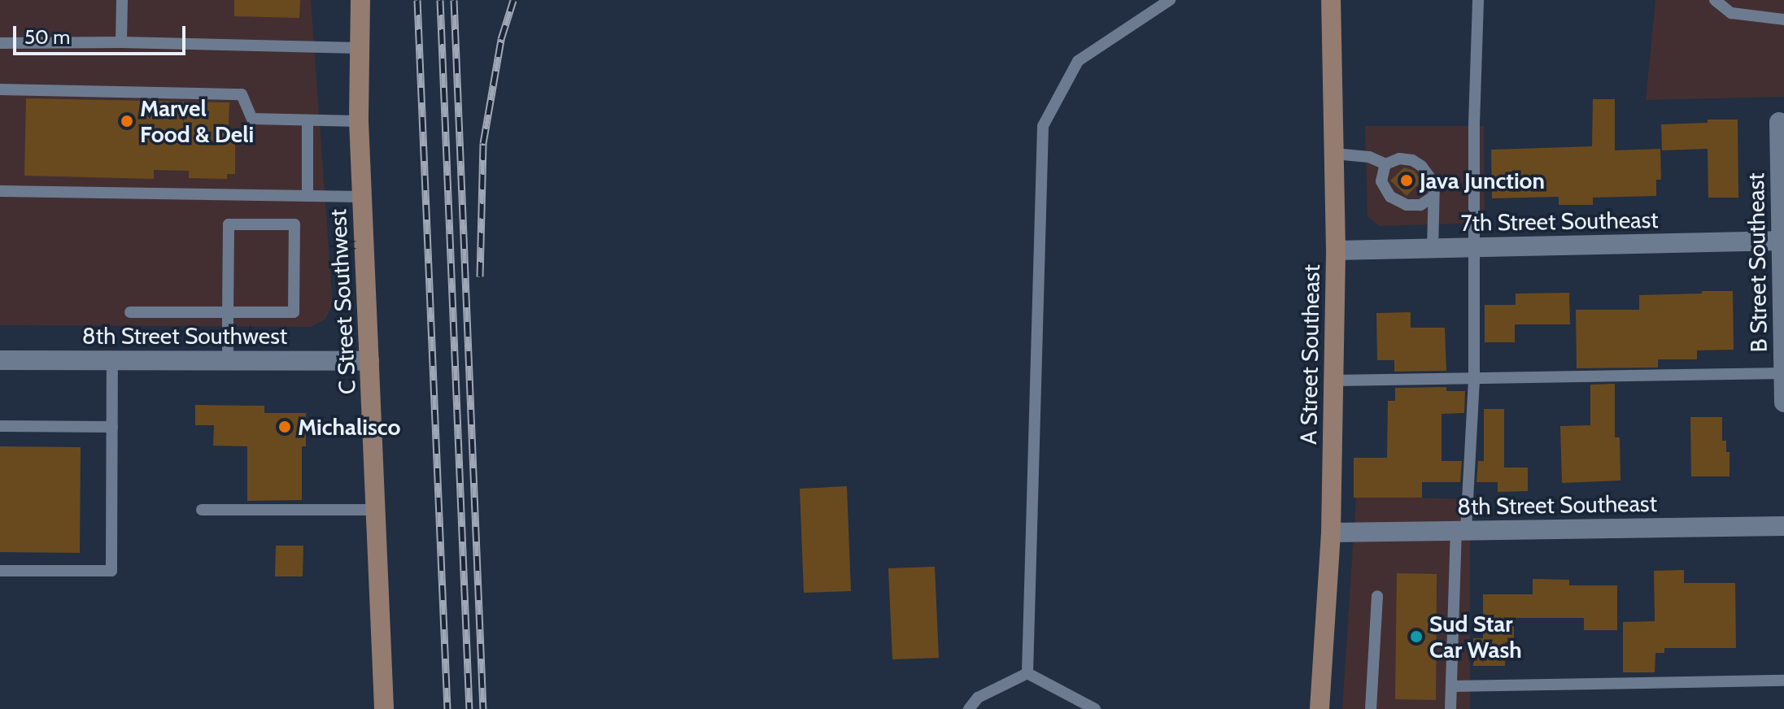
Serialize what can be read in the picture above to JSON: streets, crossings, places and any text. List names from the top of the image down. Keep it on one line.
{"streets":{"main road":["C Street Southwest","A Street Southeast"],"street":["7th Street Southeast","B Street Southeast","8th Street Southwest","8th Street Southeast"]},"crossings":[["7th Street Southeast","B Street Southeast"],["7th Street Southeast","A Street Southeast"],["C Street Southwest","8th Street Southwest"],["A Street Southeast","8th Street Southeast"]],"places":["Marvel Food & Deli","Java Junction","Michalisco","Sud Star Car Wash"],"scale_bar":"50 m"}
